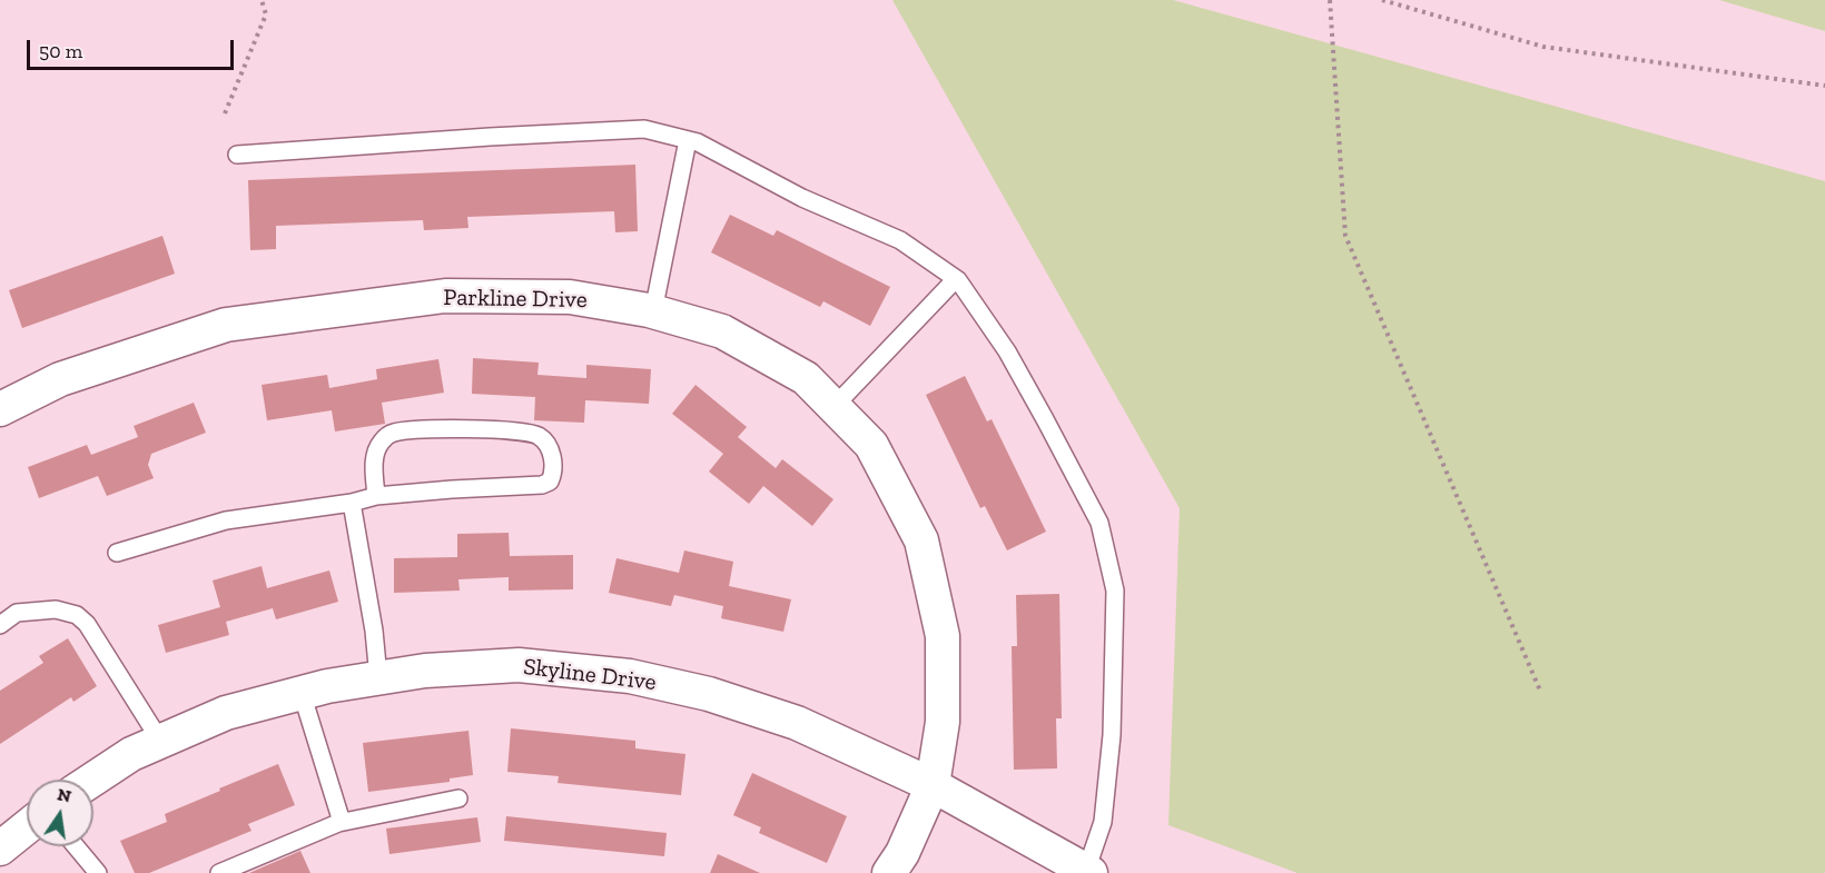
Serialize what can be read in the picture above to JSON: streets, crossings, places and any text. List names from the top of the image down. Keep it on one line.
{"streets":{"street":["Parkline Drive","Skyline Drive"]},"crossings":[["Parkline Drive","Skyline Drive"]],"scale_bar":"50 m","north":"top"}
